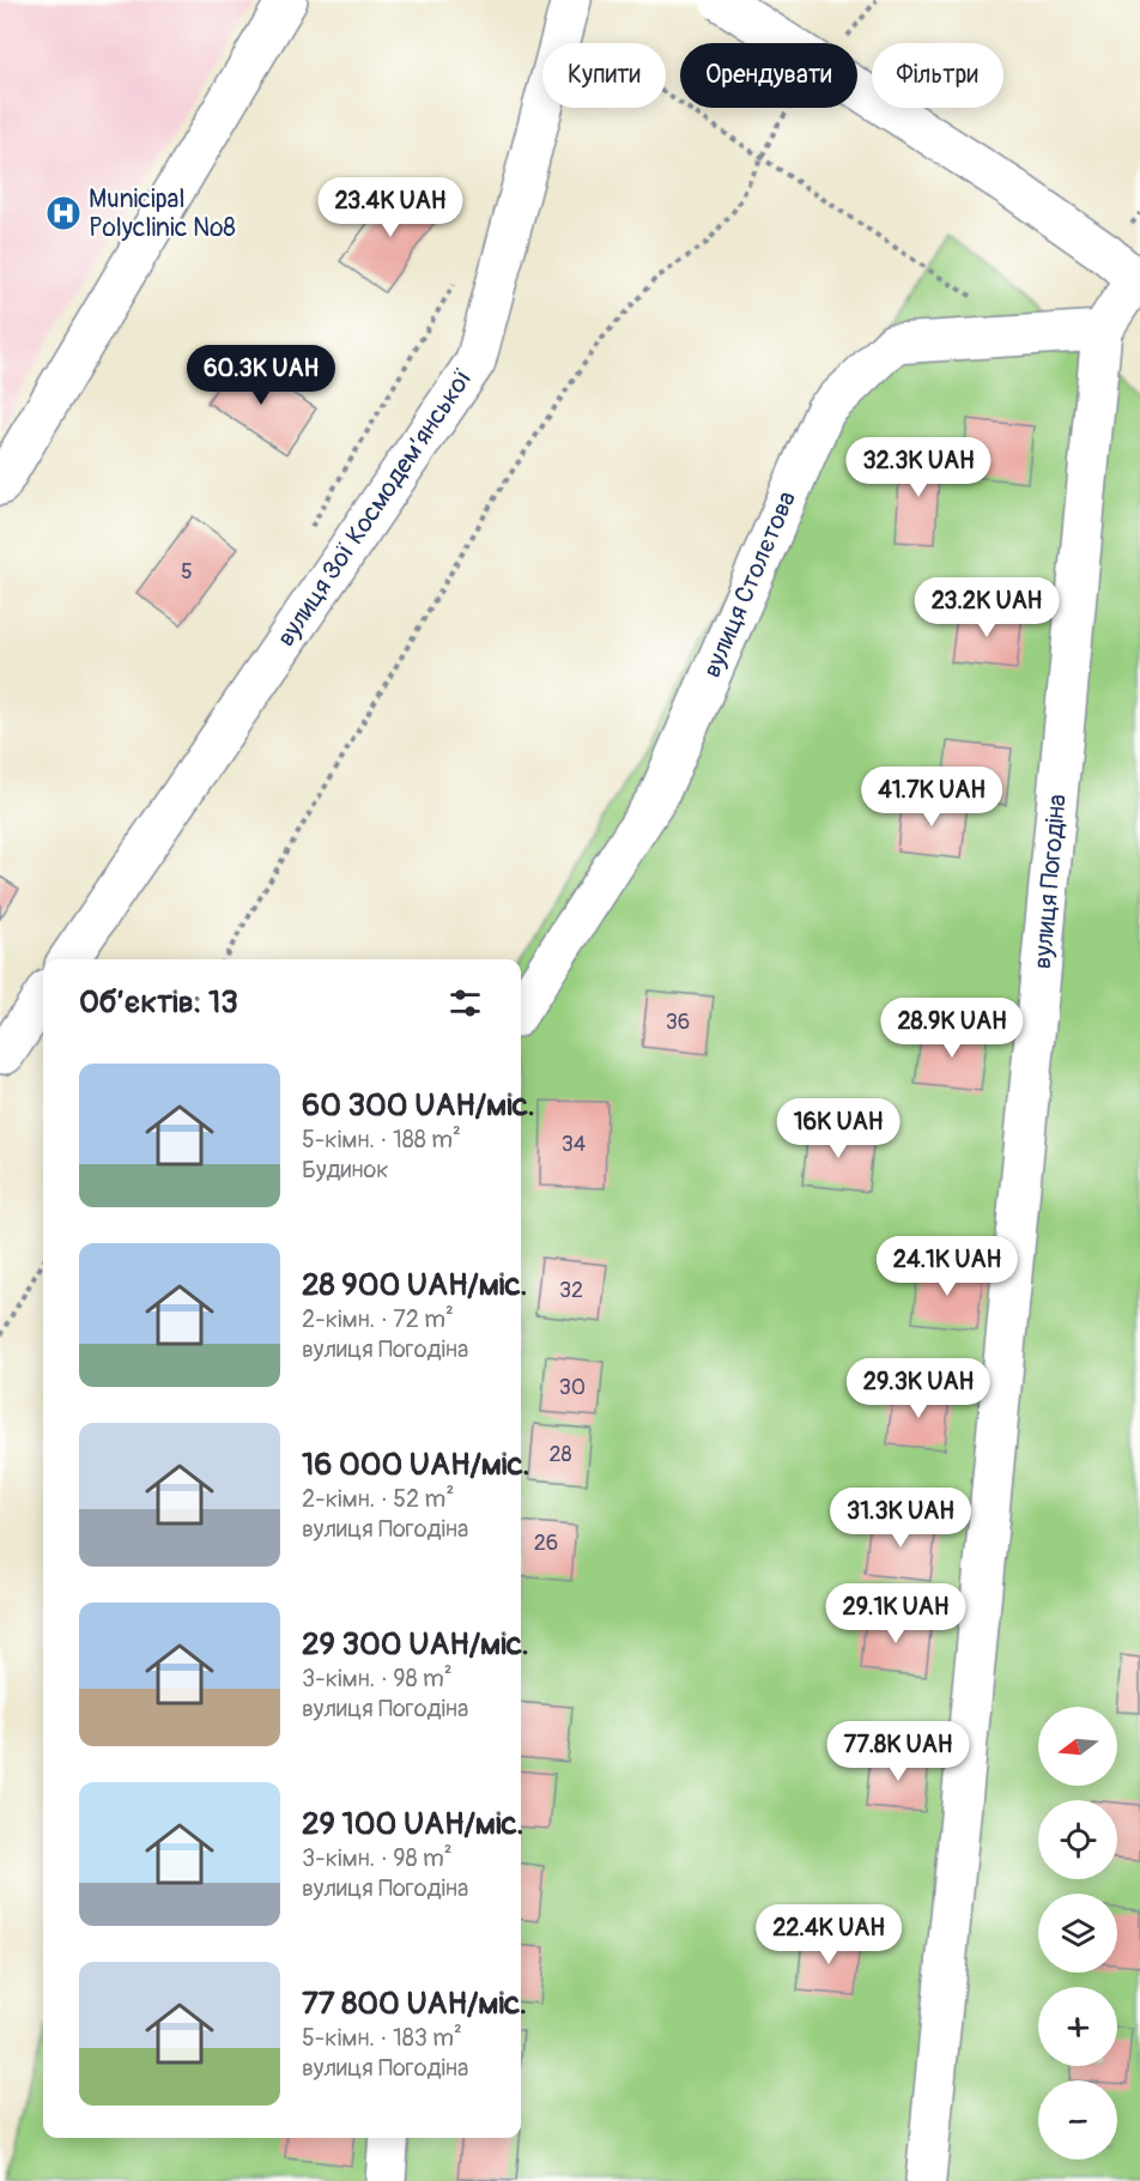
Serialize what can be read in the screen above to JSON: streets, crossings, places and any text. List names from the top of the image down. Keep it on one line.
{"streets":{"street":["вулиця Зої Космодем’янської","вулиця Столєтова","вулиця Погодіна"]},"crossings":[["вулиця Столєтова","вулиця Погодіна"]],"places":{"hospital":["Municipal Polyclinic №8"]},"house_numbers":["5","36","34","32","30","28","26"],"north":"left","page":{"chip":["Купити","Орендувати","Фільтри"],"price":["23.4K UAH","60.3K UAH","32.3K UAH","23.2K UAH","41.7K UAH","28.9K UAH","16K UAH","24.1K UAH","29.3K UAH","31.3K UAH","29.1K UAH","77.8K UAH","22.4K UAH"],"heading":"Об’єктів: 13","list":[{"name":"60 300 UAH/міс.","note":"5-кімн. · 188 m² · Будинок"},{"name":"28 900 UAH/міс.","note":"2-кімн. · 72 m² · вулиця Погодіна"},{"name":"16 000 UAH/міс.","note":"2-кімн. · 52 m² · вулиця Погодіна"},{"name":"29 300 UAH/міс.","note":"3-кімн. · 98 m² · вулиця Погодіна"},{"name":"29 100 UAH/міс.","note":"3-кімн. · 98 m² · вулиця Погодіна"},{"name":"77 800 UAH/міс.","note":"5-кімн. · 183 m² · вулиця Погодіна"}],"map_buttons":["+","−"]}}
